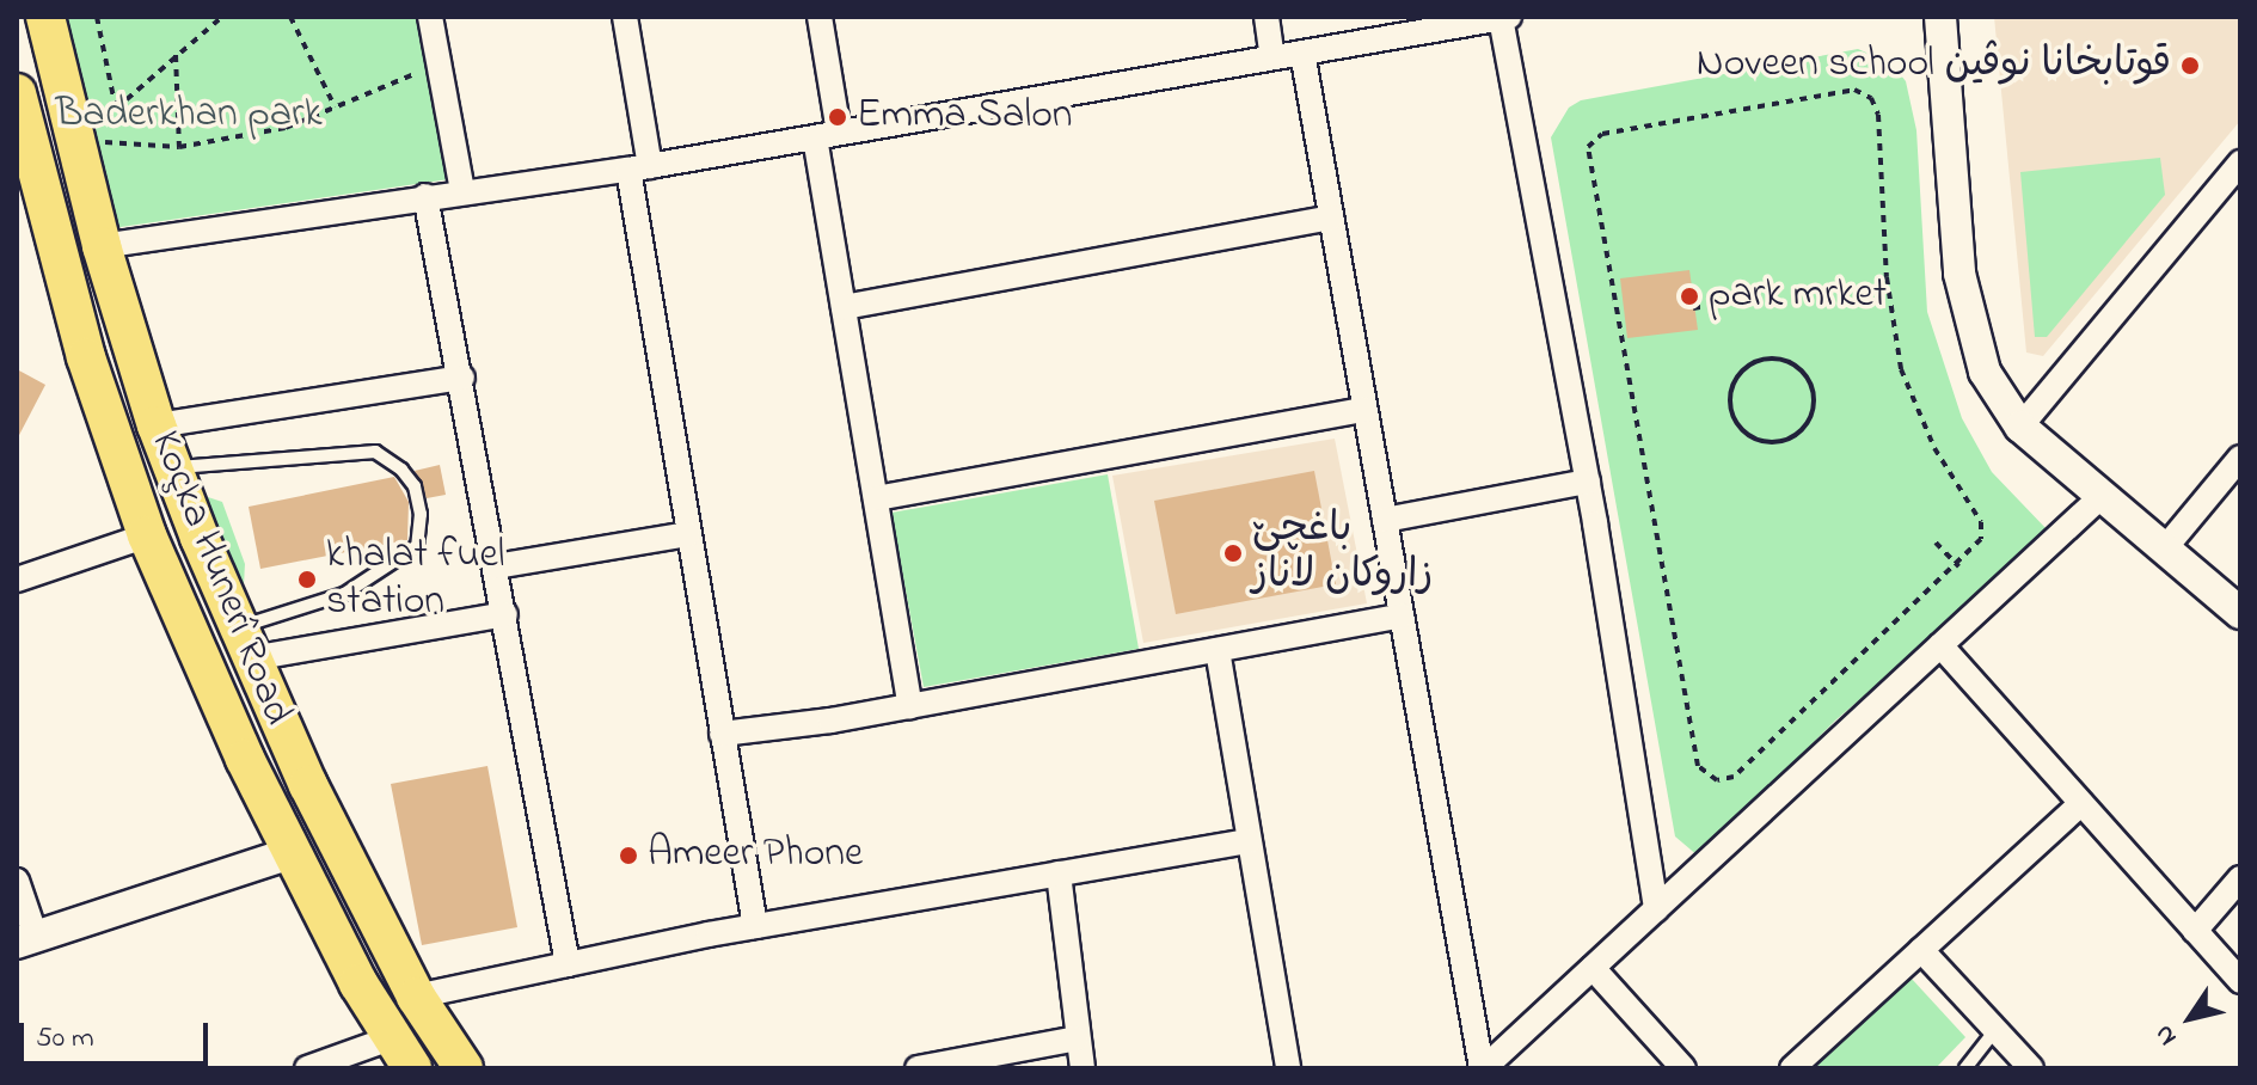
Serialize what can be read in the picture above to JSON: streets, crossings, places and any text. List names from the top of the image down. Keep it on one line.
{"streets":{"main road":["Koçka Hunerî Road"]},"parks":["Baderkhan park"],"places":["Noveen school قوتابخانا نوڤين","Emma Salon","park mrket","باغچێ زاروكان لاناز","khalat fuel station","Ameer Phone"],"scale_bar":"50 m","north":"bottom left"}
